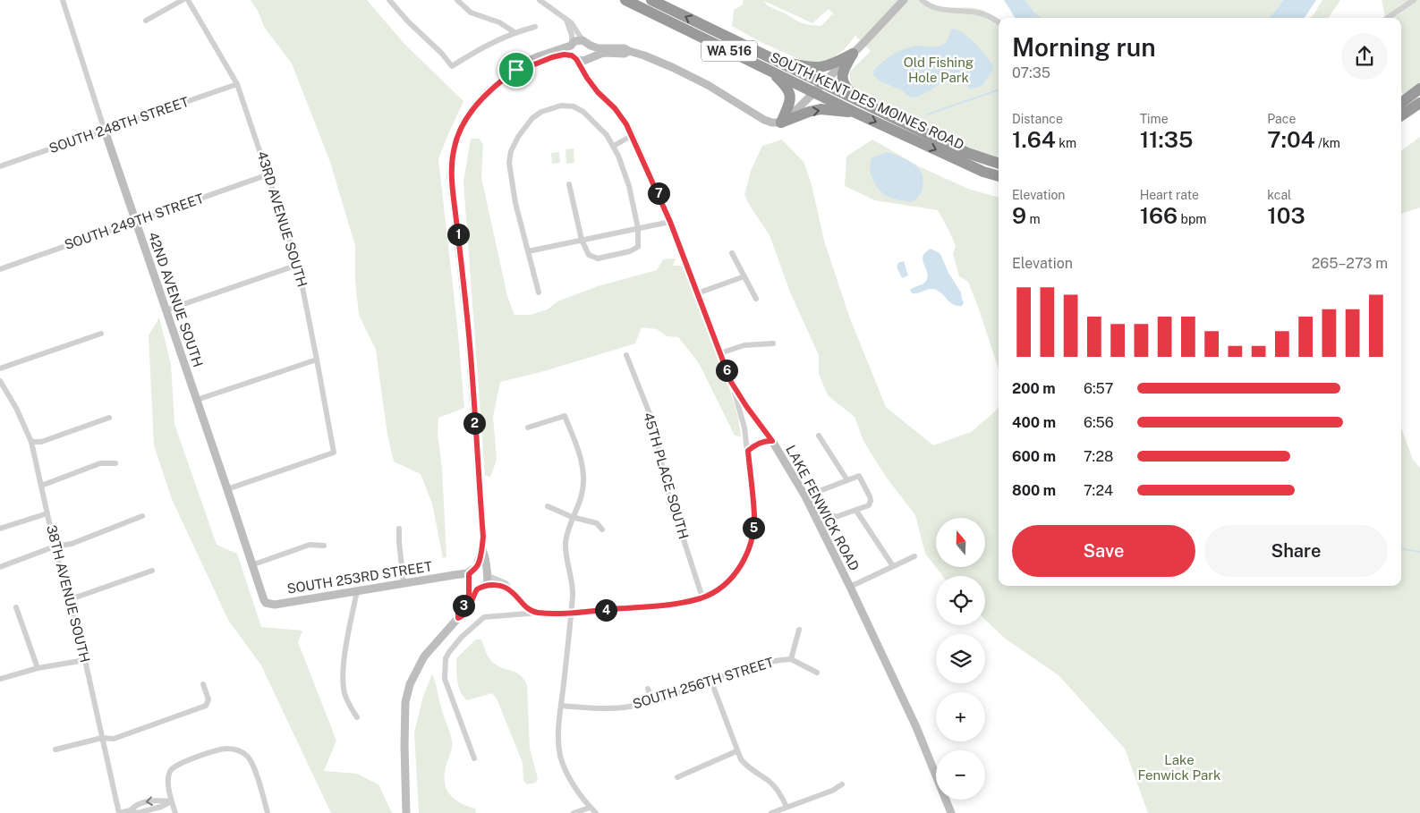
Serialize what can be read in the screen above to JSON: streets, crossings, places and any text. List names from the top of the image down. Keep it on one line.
{"streets":{"highway":["WA 516","SOUTH KENT DES MOINES ROAD"],"street":["SOUTH 248TH STREET","43RD AVENUE SOUTH","SOUTH 249TH STREET","42ND AVENUE SOUTH","45TH PLACE SOUTH","LAKE FENWICK ROAD","SOUTH 253RD STREET","38TH AVENUE SOUTH","SOUTH 256TH STREET"]},"crossings":[["SOUTH 248TH STREET","43RD AVENUE SOUTH"],["SOUTH 248TH STREET","42ND AVENUE SOUTH"],["43RD AVENUE SOUTH","SOUTH 249TH STREET"],["43RD AVENUE SOUTH","42ND AVENUE SOUTH"],["SOUTH 249TH STREET","42ND AVENUE SOUTH"],["42ND AVENUE SOUTH","SOUTH 253RD STREET"]],"parks":["Old Fishing Hole Park","Lake Fenwick Park"],"north":"top","page":{"heading":["Morning run","07:35"],"stats":[["Distance","1.64 km"],["Time","11:35"],["Pace","7:04 /km"],["Elevation","9 m"],["Heart rate","166 bpm"],["kcal","103"]],"pins":["7","1","6","2","5","3","4"],"chart":["Elevation","265–273 m"],"list":[{"name":"200 m","note":"6:57"},{"name":"400 m","note":"6:56"},{"name":"600 m","note":"7:28"},{"name":"800 m","note":"7:24"}],"buttons":["Save","Share"],"map_buttons":["+","−"]}}
